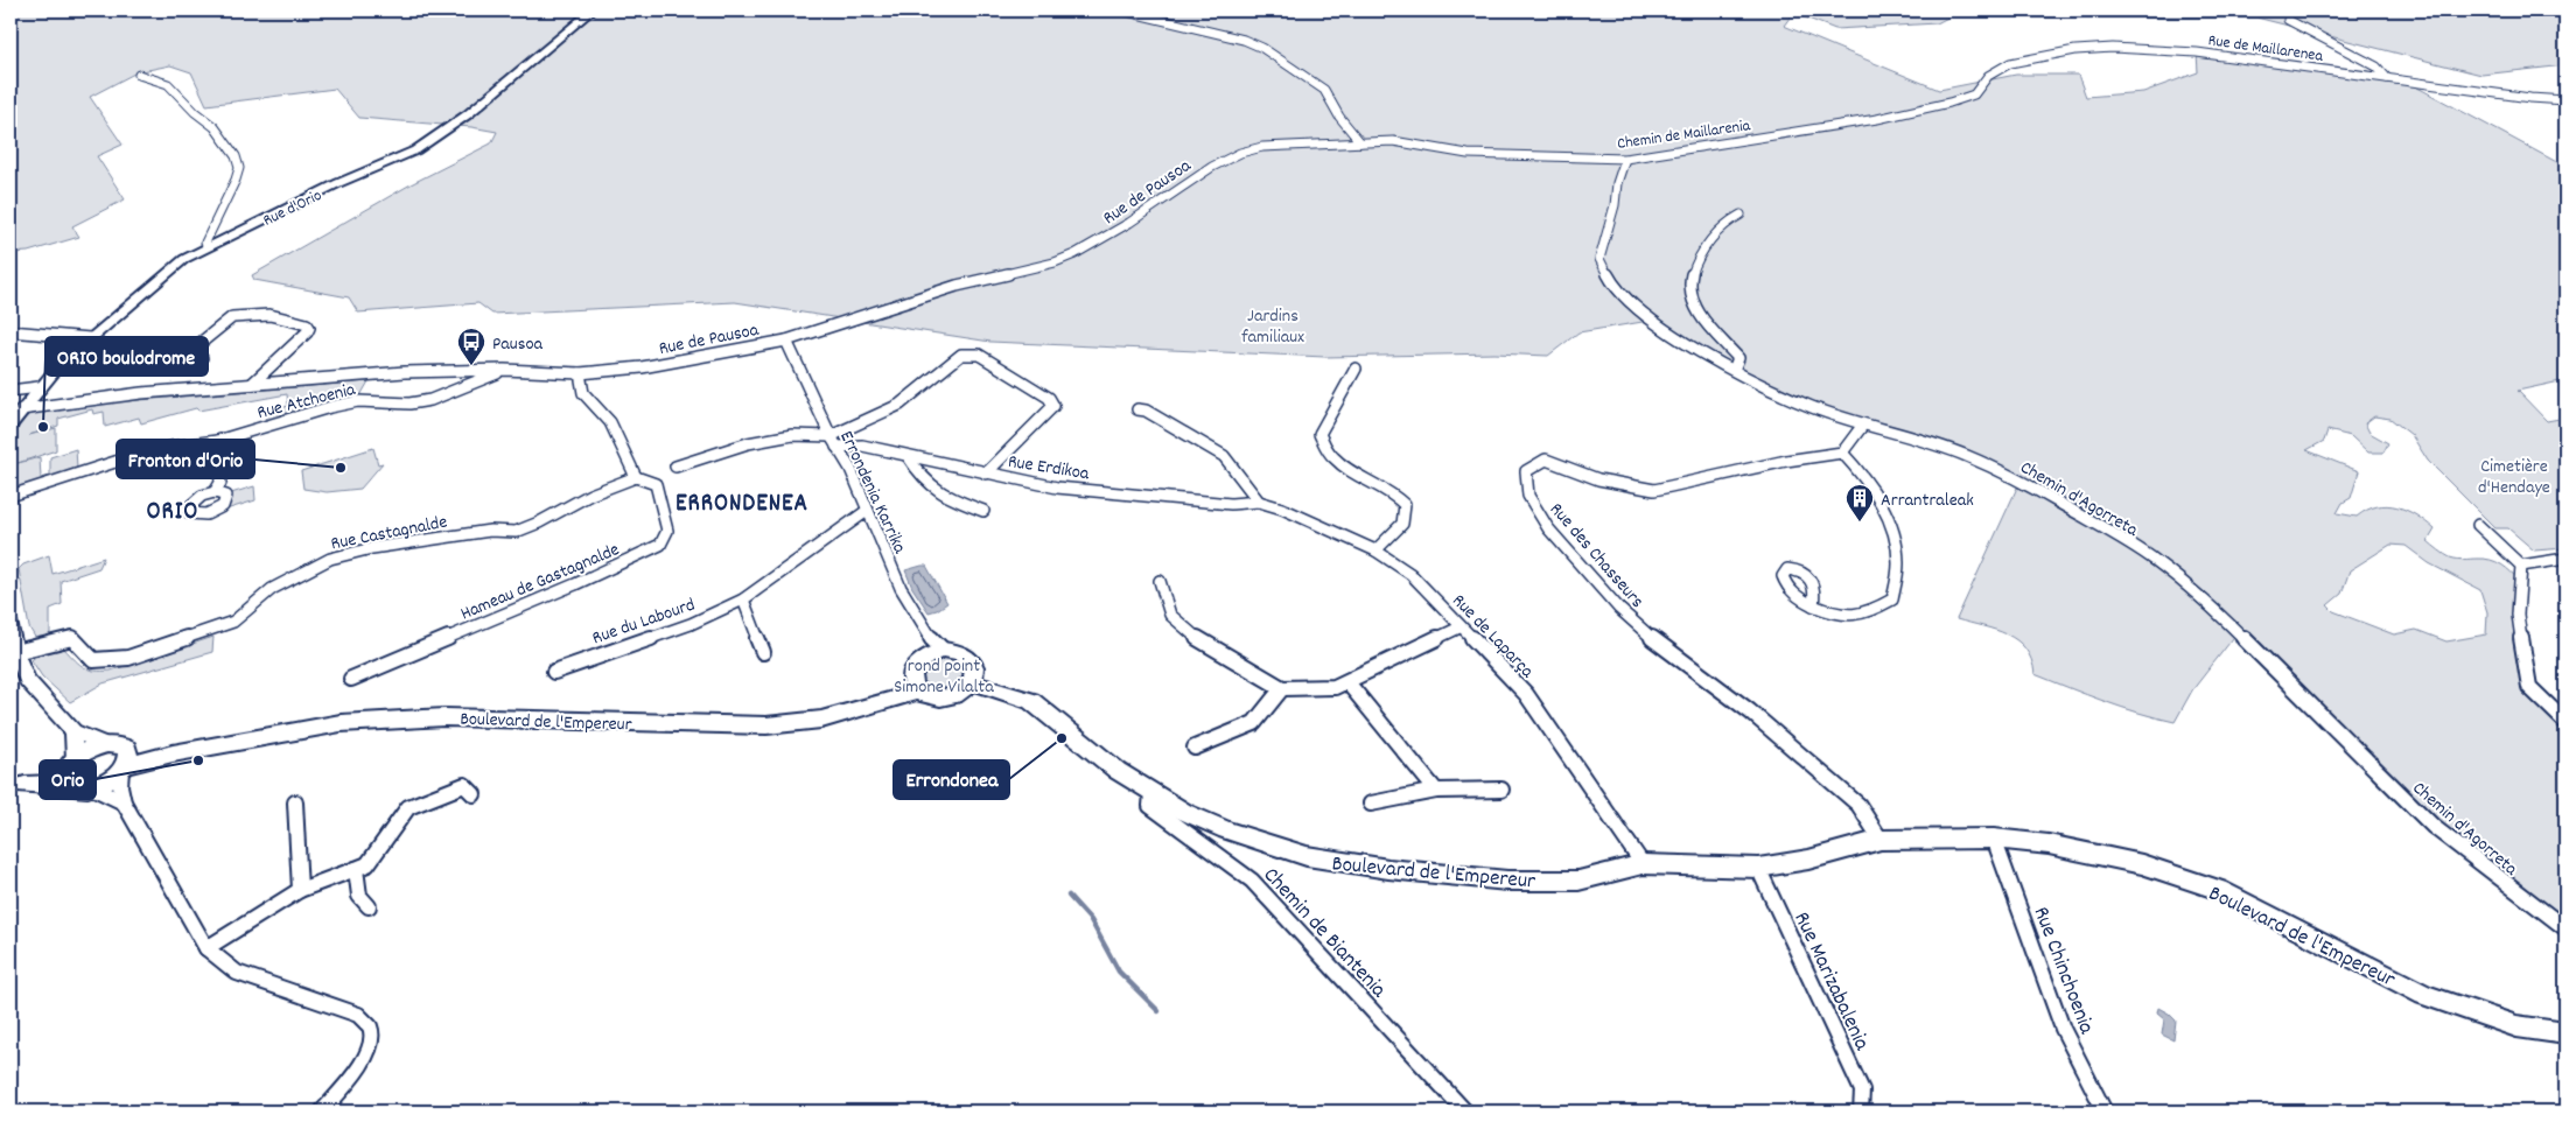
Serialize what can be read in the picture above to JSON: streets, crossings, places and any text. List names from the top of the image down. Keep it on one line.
{"streets":{"main road":["Boulevard de l'Empereur"],"street":["Rue de Maillarenea","Chemin de Maillarenia","Rue de Pausoa","Rue d'Orio","Rue Atchoenia","Rue Erdikoa","Errondenia Karrika","Chemin d'Agorreta","Rue Castagnalde","Rue des Chasseurs","Hameau de Gastagnalde","Rue du Labourd","Rue de Laparça","Chemin de Biantenia","Rue Chinchoenia","Rue Marizabalenia"]},"crossings":[["Rue de Maillarenea","Chemin de Maillarenia"],["Chemin de Maillarenia","Rue de Pausoa"],["Chemin de Maillarenia","Chemin d'Agorreta"],["Rue de Pausoa","Rue d'Orio"],["Rue de Pausoa","Rue Atchoenia"],["Rue de Pausoa","Errondenia Karrika"],["Rue Erdikoa","Errondenia Karrika"],["Rue Erdikoa","Rue de Laparça"],["Errondenia Karrika","Rue du Labourd"],["Errondenia Karrika","Boulevard de l'Empereur"],["Rue Castagnalde","Hameau de Gastagnalde"],["Rue des Chasseurs","Boulevard de l'Empereur"],["Rue de Laparça","Boulevard de l'Empereur"],["Boulevard de l'Empereur","Chemin de Biantenia"],["Boulevard de l'Empereur","Rue Chinchoenia"],["Boulevard de l'Empereur","Rue Marizabalenia"]],"districts":["ERRONDENEA","ORIO"],"parks":["Jardins familiaux","Cimetière d'Hendaye","rond point Simone Vilalta"],"places":{"bus stop":["Pausoa"],"other":["ORIO boulodrome","Fronton d'Orio","Errondonea","Orio"],"building":["Arrantraleak"]}}
